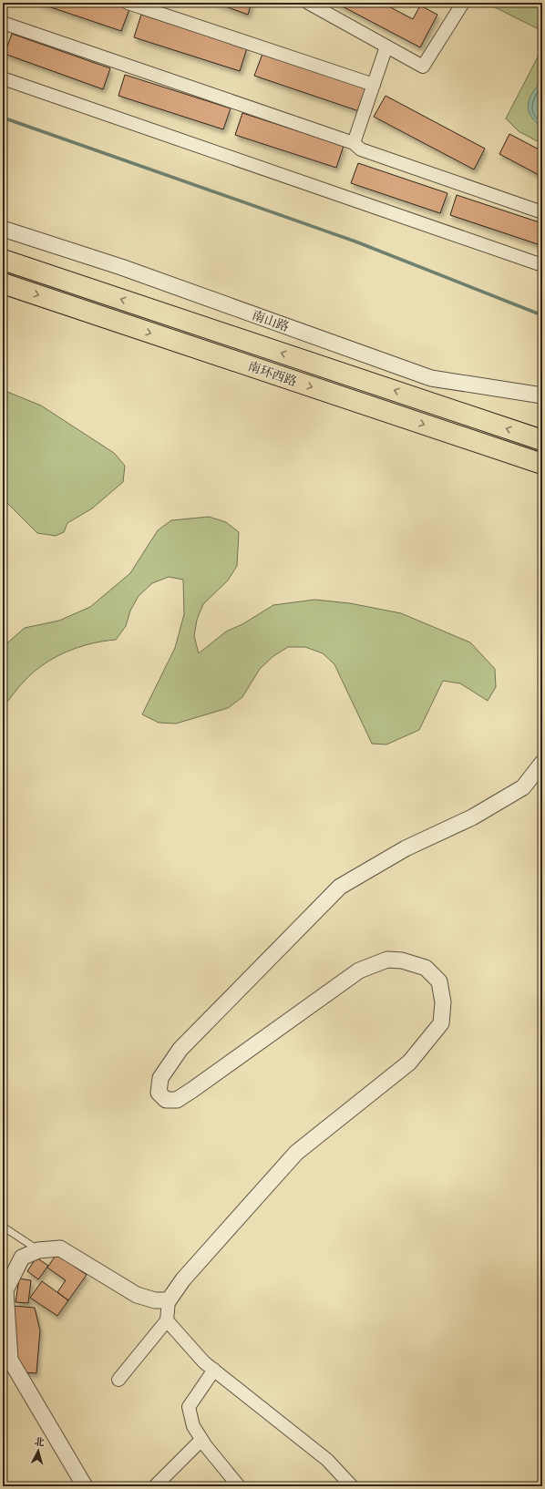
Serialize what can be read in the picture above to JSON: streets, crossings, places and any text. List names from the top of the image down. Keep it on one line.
{"streets":{"highway":["南环西路"],"street":["南山路"]},"north":"top"}
